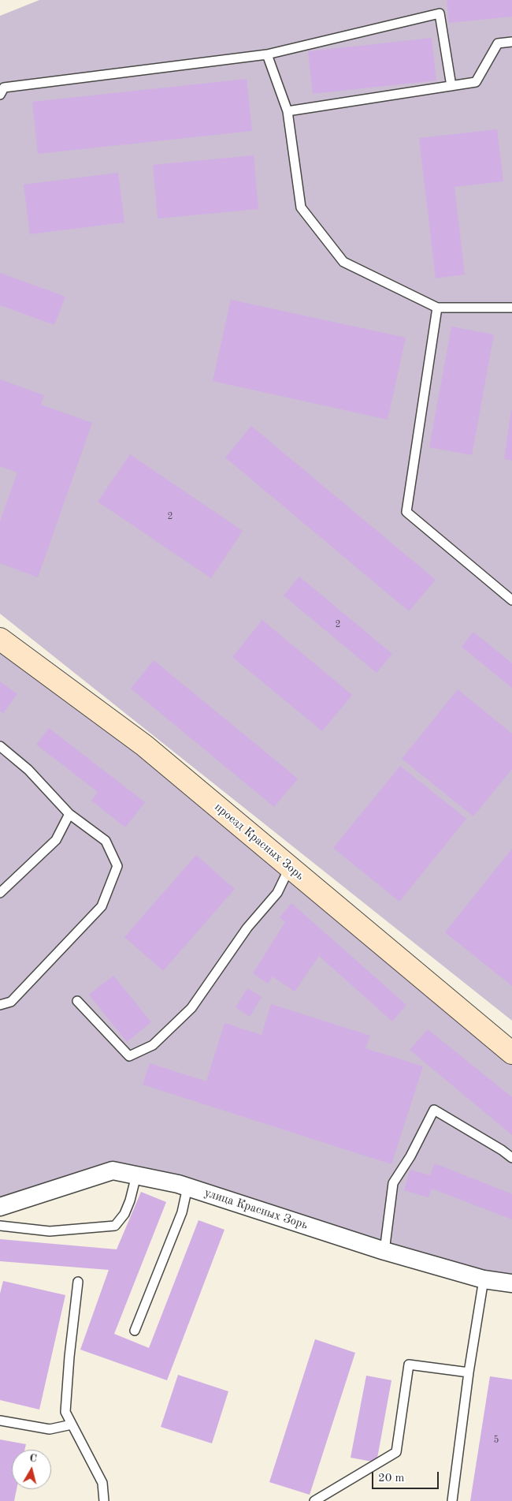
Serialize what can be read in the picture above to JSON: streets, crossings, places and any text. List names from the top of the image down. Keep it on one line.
{"streets":{"street":["проезд Красных Зорь","улица Красных Зорь"]},"house_numbers":["2","2","5"],"scale_bar":"20 m","north":"top"}
